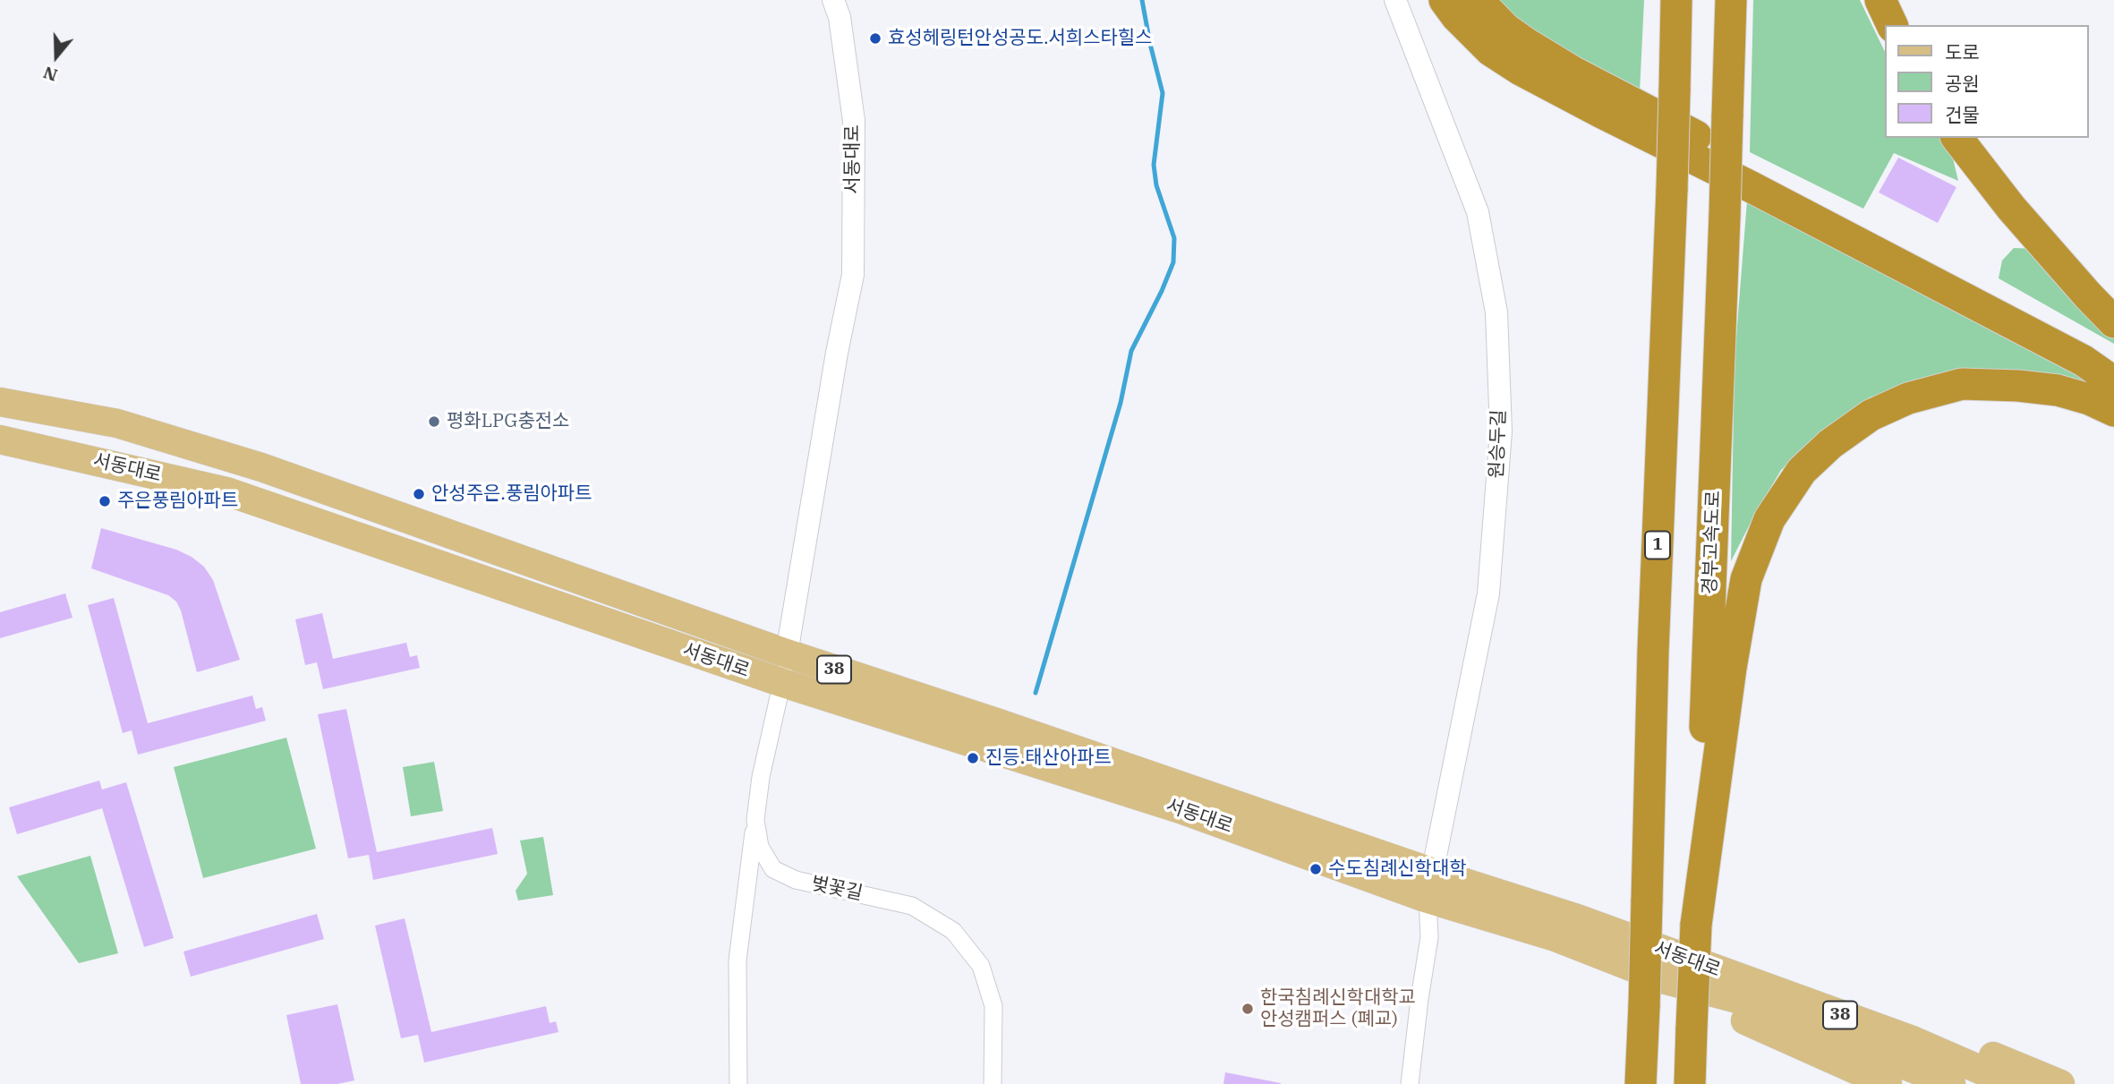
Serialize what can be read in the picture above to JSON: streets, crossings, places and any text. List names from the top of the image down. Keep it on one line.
{"streets":{"highway":["경부고속도로","1"],"main road":["서동대로","38"],"street":["원승두길","벚꽃길"]},"crossings":[["서동대로","원승두길"],["서동대로","벚꽃길"]],"places":["효성헤링턴안성공도.서희스타힐스","평화LPG충전소","안성주은.풍림아파트","주은풍림아파트","진등.태산아파트","수도침례신학대학","한국침례신학대학교 안성캠퍼스 (폐교)"],"legend":["도로","공원","건물"],"north":"bottom"}
